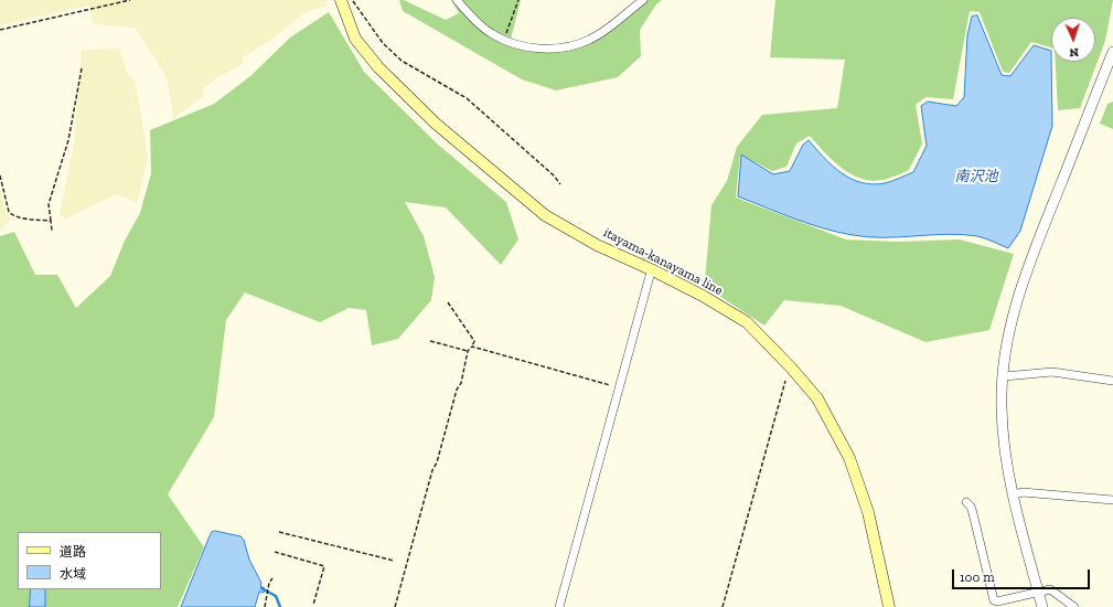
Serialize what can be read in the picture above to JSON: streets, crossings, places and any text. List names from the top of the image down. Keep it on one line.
{"streets":{"main road":["itayama-kanayama line"]},"water":["南沢池"],"legend":["道路","水域"],"scale_bar":"100 m","north":"bottom"}
